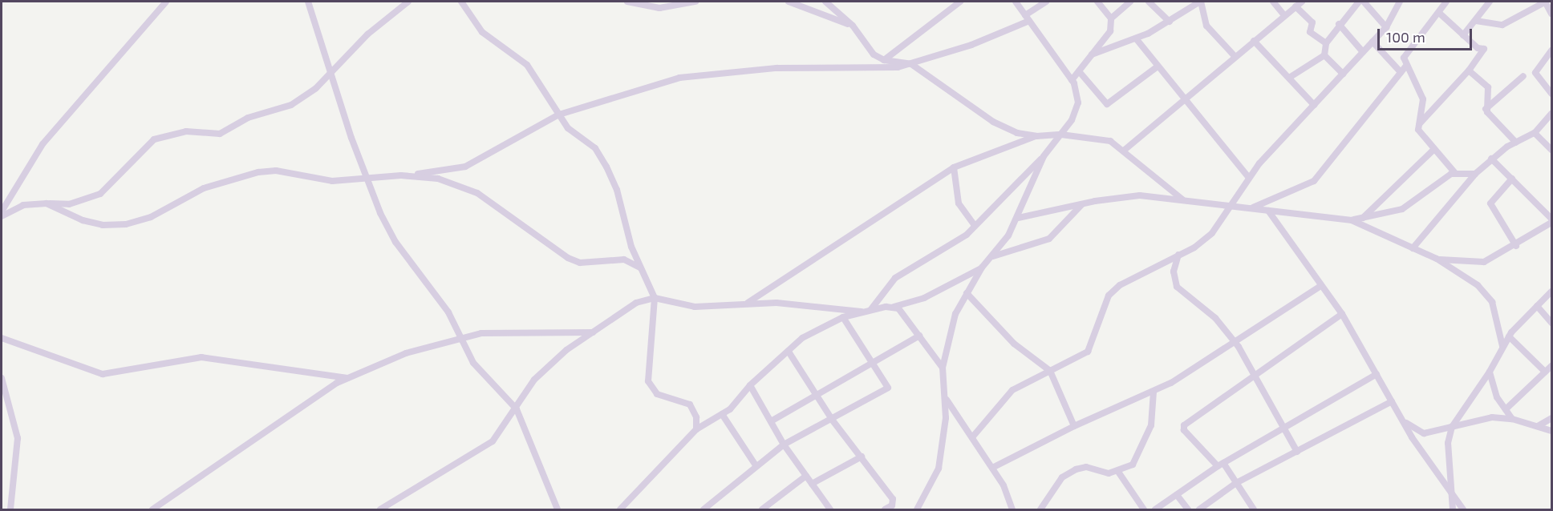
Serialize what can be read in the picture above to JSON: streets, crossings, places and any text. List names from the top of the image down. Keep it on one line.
{"scale_bar":"100 m"}
